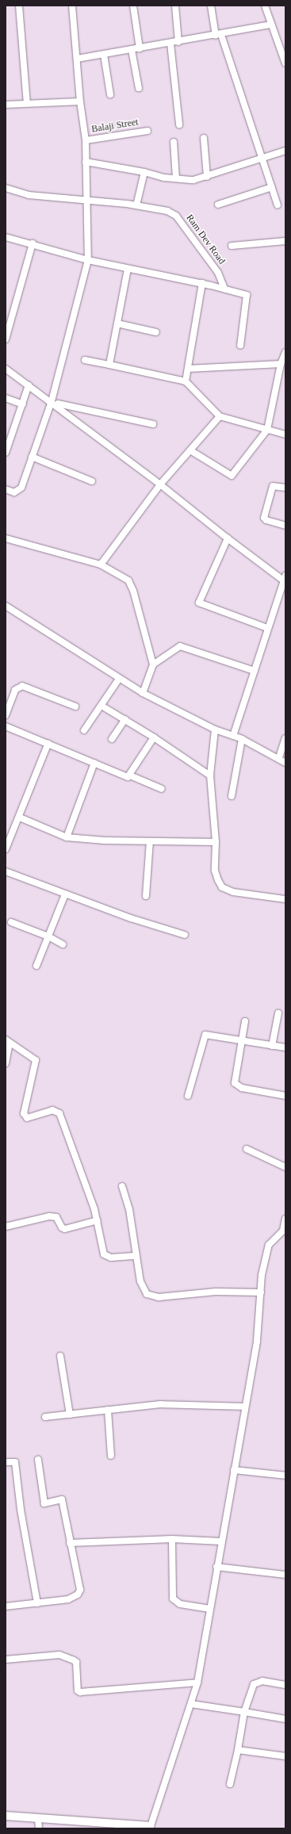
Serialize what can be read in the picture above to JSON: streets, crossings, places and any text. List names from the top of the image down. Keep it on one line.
{"streets":{"street":["Balaji Street","Ram Dev Road"]}}
